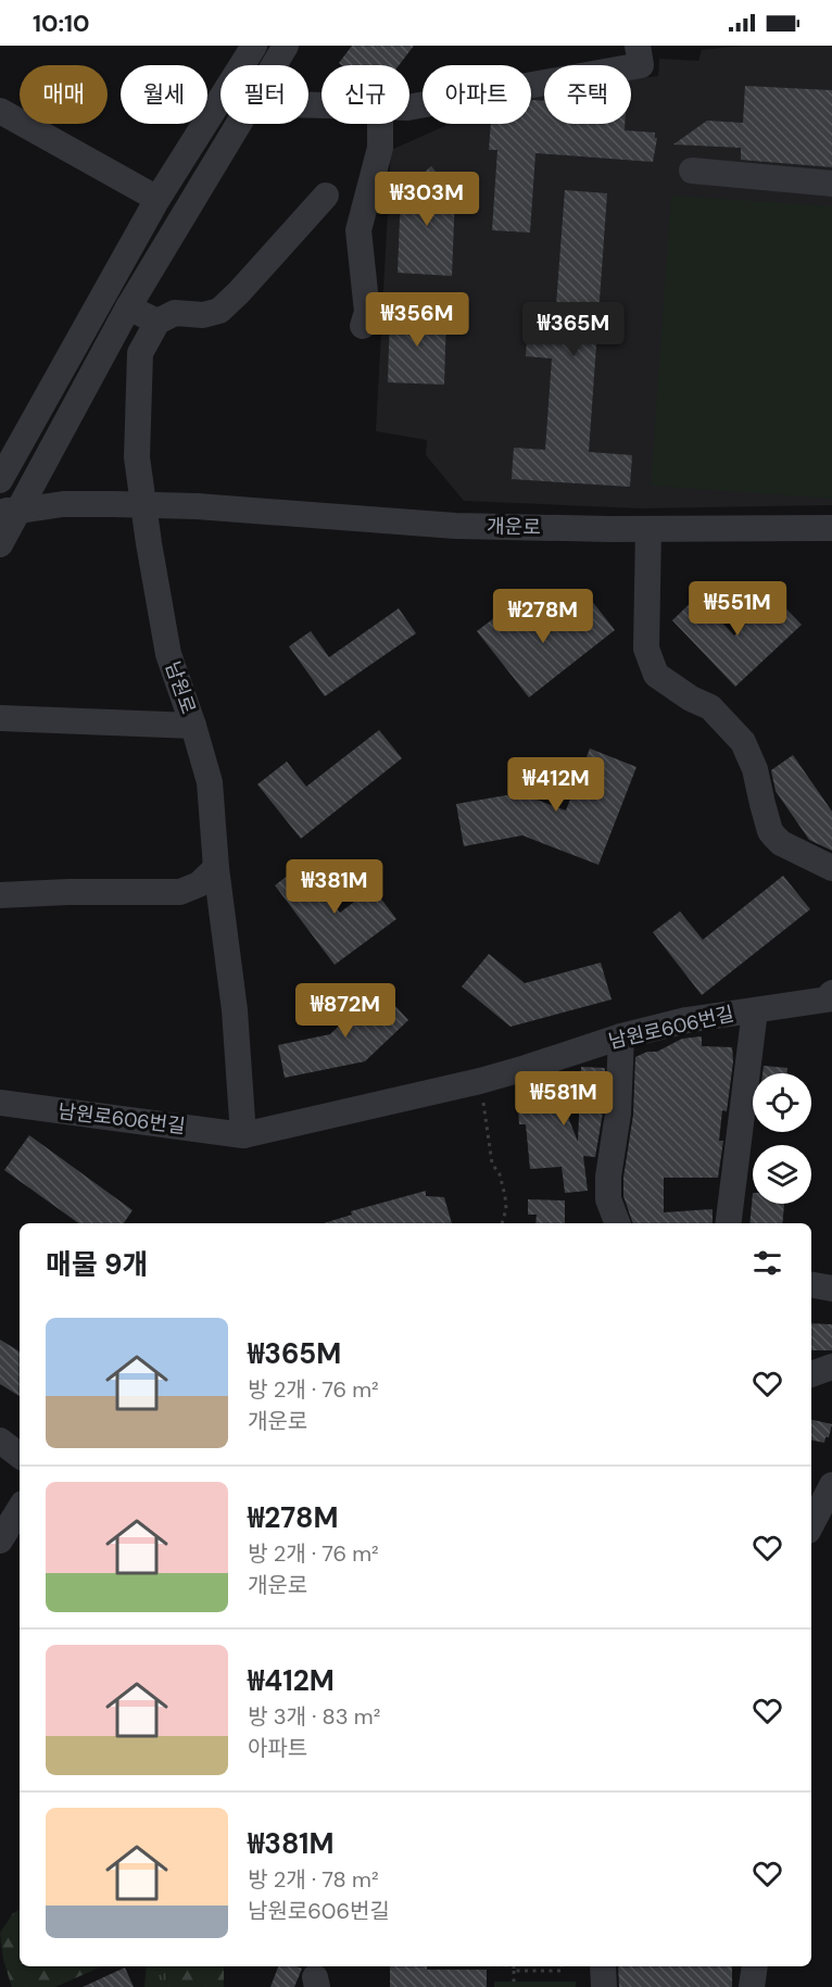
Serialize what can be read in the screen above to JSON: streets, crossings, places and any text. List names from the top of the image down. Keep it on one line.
{"streets":{"street":["개운로","남원로","남원로606번길"]},"page":{"status":"10:10","chip":["매매","월세","필터","신규","아파트","주택"],"price":["₩303M","₩356M","₩365M","₩551M","₩278M","₩412M","₩381M","₩872M","₩581M"],"heading":"매물 9개","list":[{"name":"₩365M","note":"방 2개 · 76 m² · 개운로"},{"name":"₩278M","note":"방 2개 · 76 m² · 개운로"},{"name":"₩412M","note":"방 3개 · 83 m² · 아파트"},{"name":"₩381M","note":"방 2개 · 78 m² · 남원로606번길"}]}}
